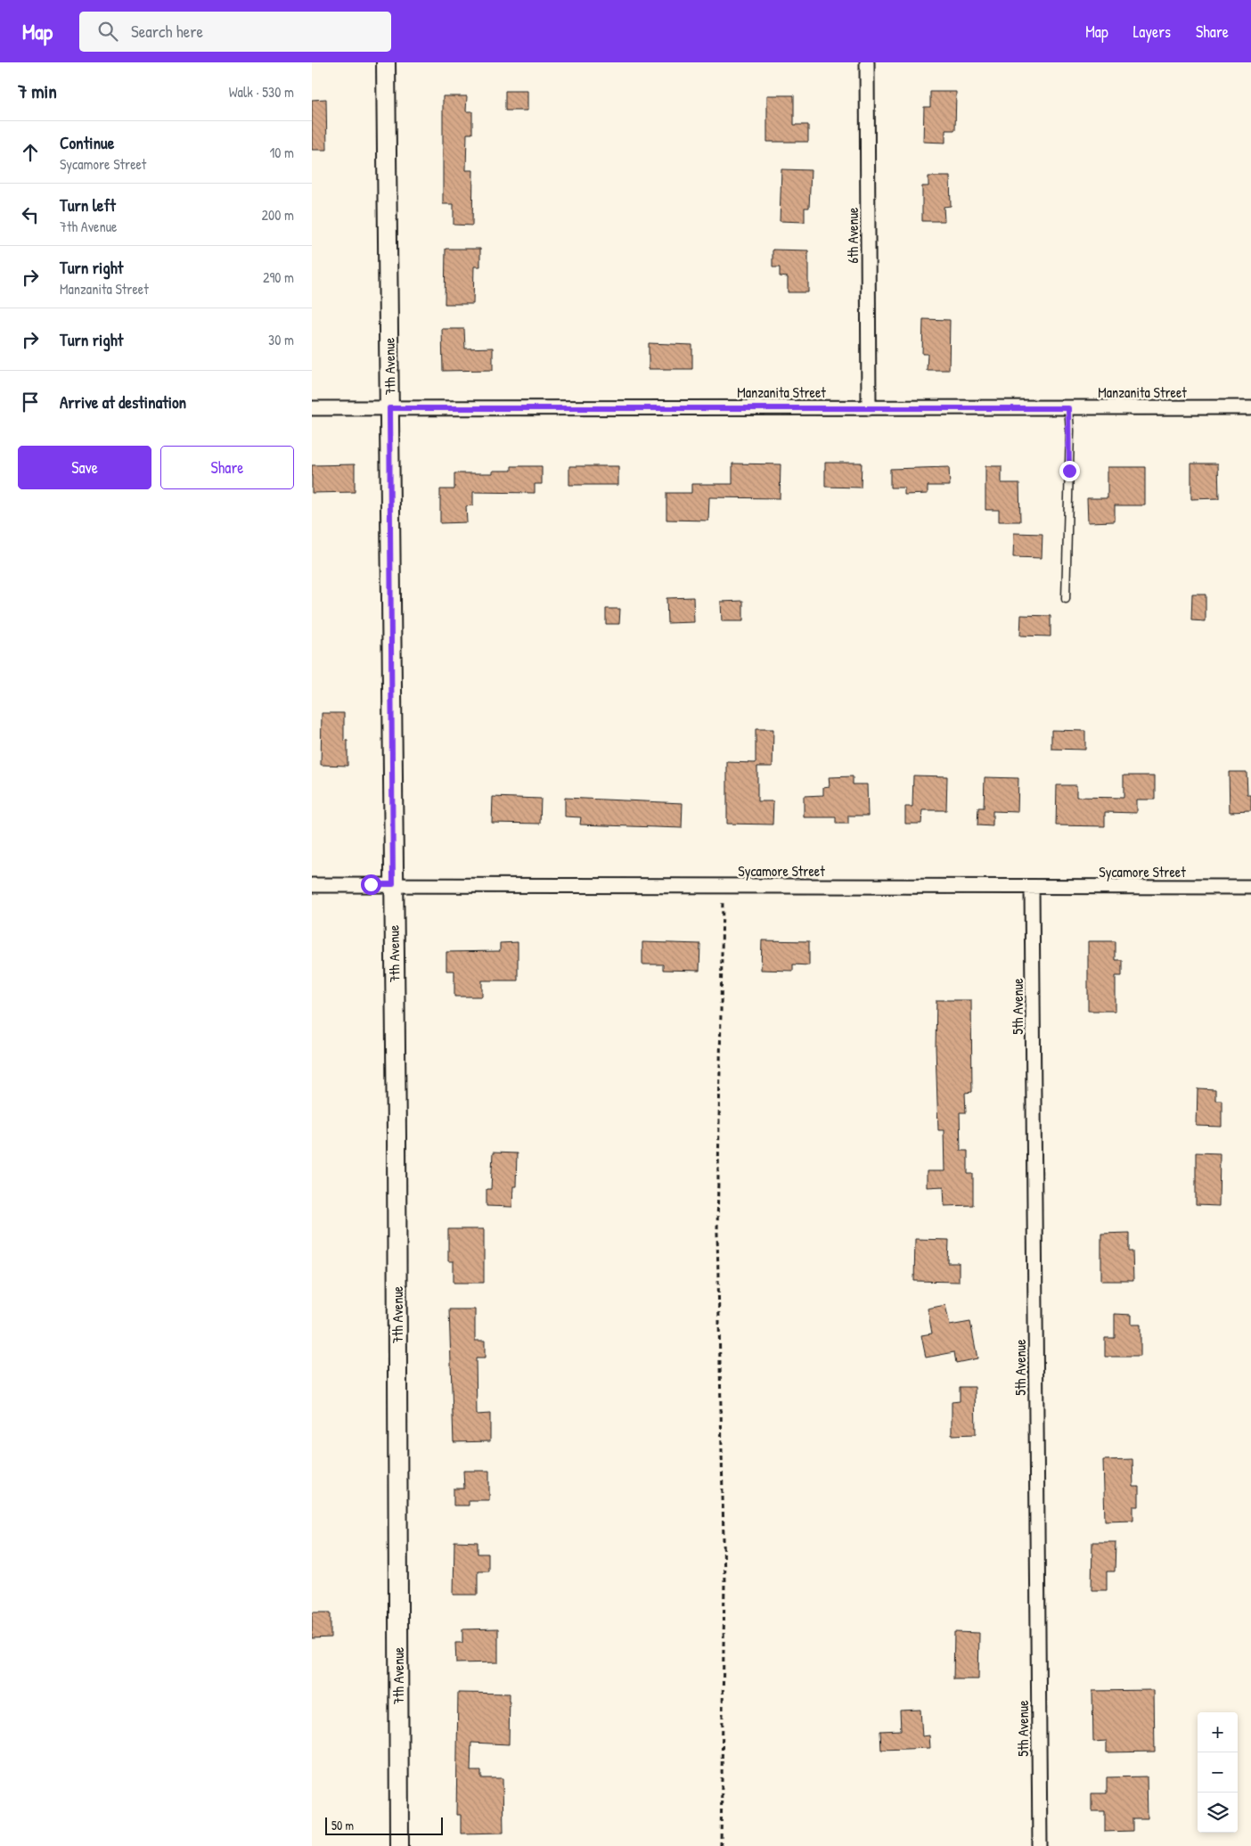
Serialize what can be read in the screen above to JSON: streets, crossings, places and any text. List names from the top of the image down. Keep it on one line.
{"streets":{"street":["6th Avenue","7th Avenue","Manzanita Street","Sycamore Street","5th Avenue"]},"crossings":[["6th Avenue","Manzanita Street"],["7th Avenue","Manzanita Street"],["7th Avenue","Sycamore Street"],["Sycamore Street","5th Avenue"]],"scale_bar":"50 m","page":{"header":"Map","search":"Search here","nav":["Map","Layers","Share"],"heading":["7 min","Walk · 530 m"],"list":[["Continue","Sycamore Street","10 m"],["Turn left","7th Avenue","200 m"],["Turn right","Manzanita Street","290 m"],["Turn right","30 m"],"Arrive at destination"],"buttons":["Save","Share"],"map_buttons":["+","−"],"scale":"50 m"}}
